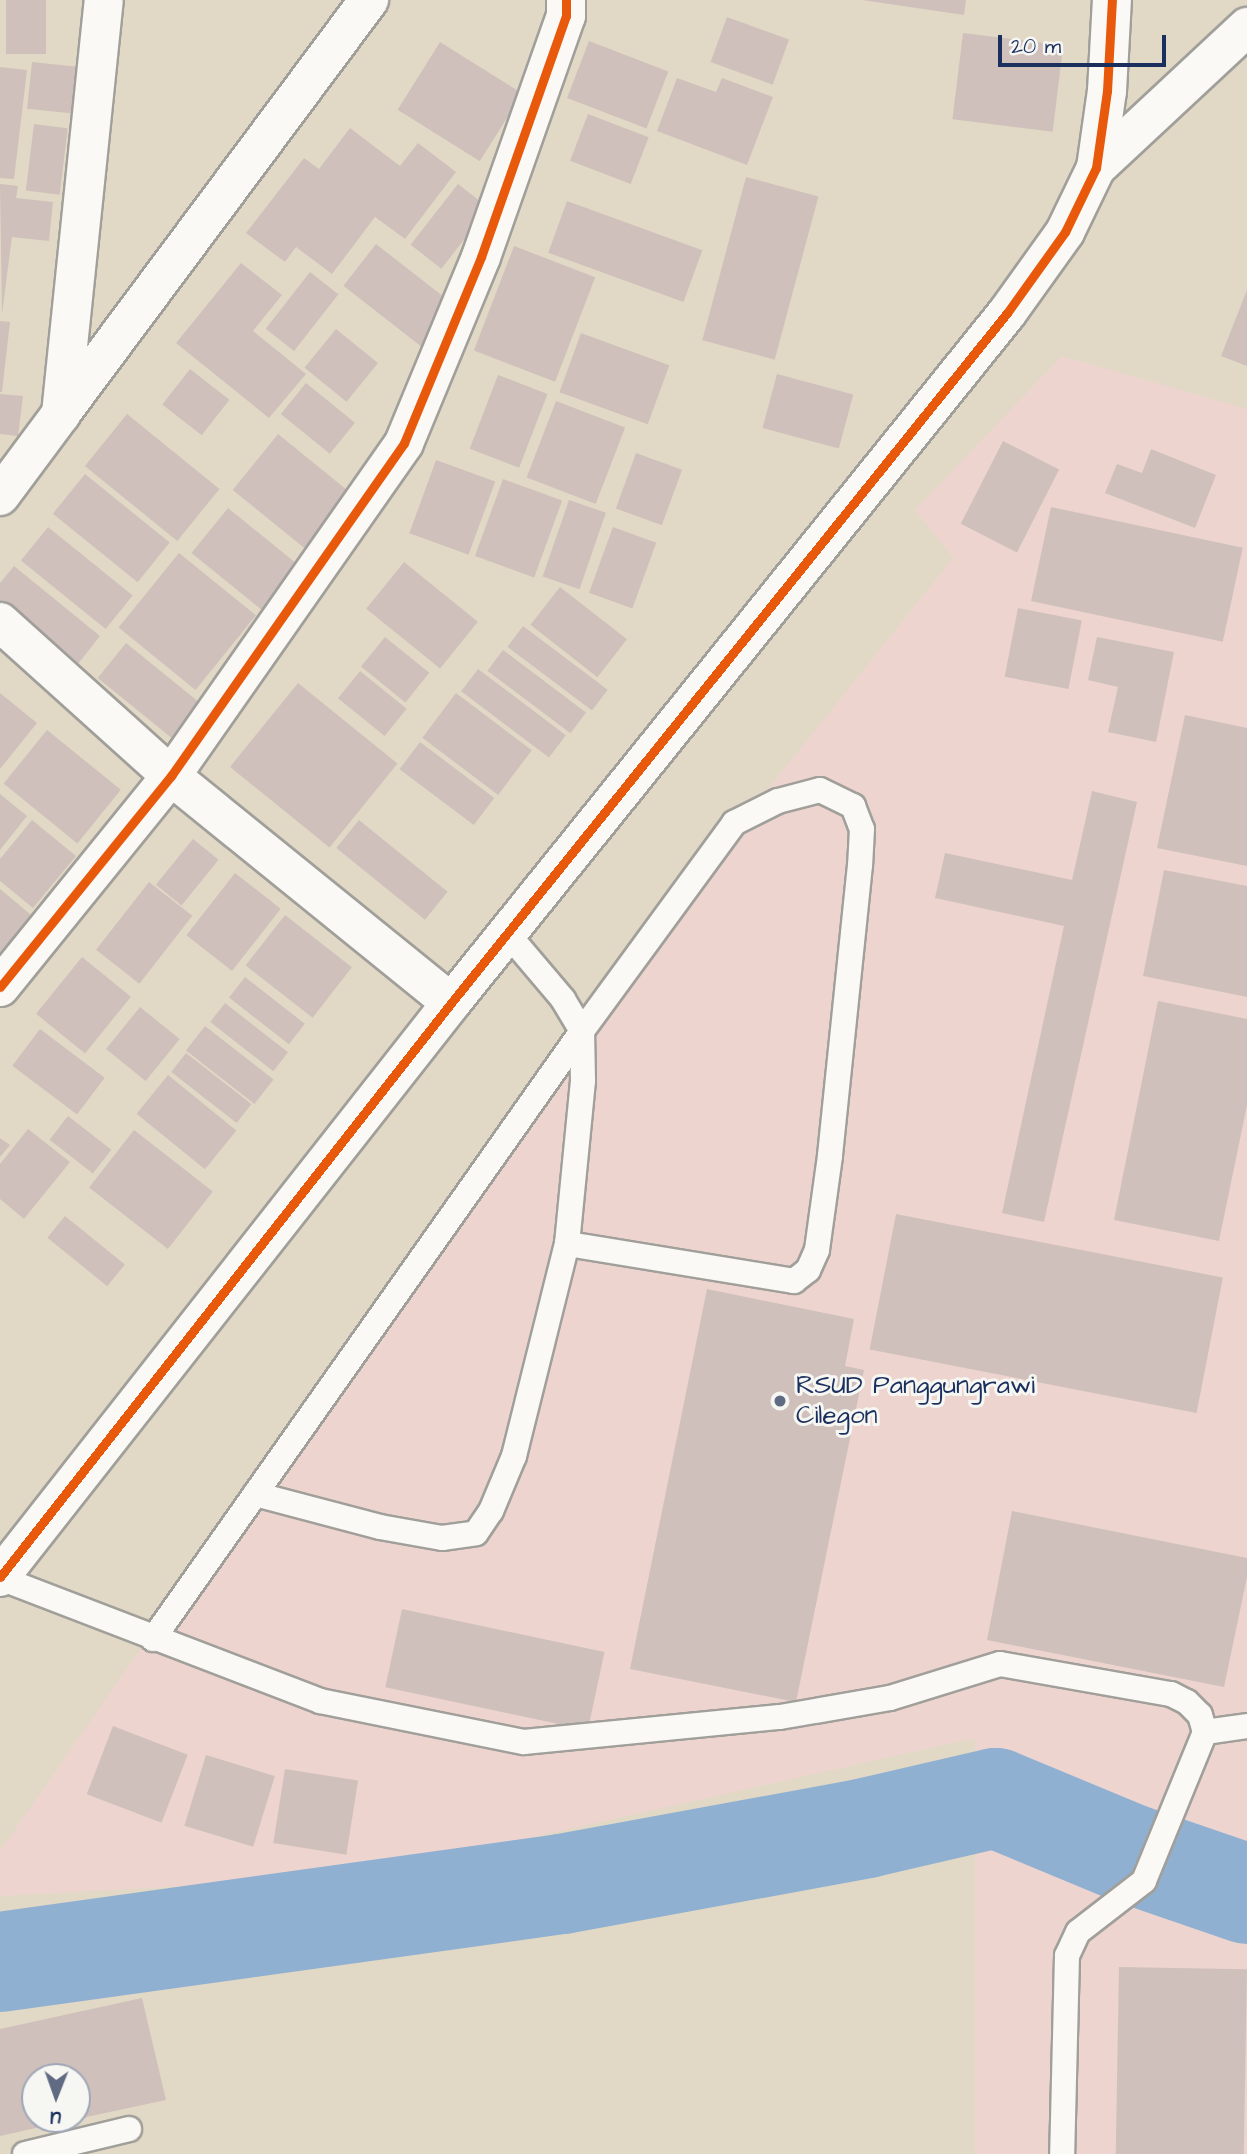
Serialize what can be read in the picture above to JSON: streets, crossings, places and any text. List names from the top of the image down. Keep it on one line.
{"places":["RSUD Panggungrawi Cilegon"],"scale_bar":"20 m","north":"bottom"}
